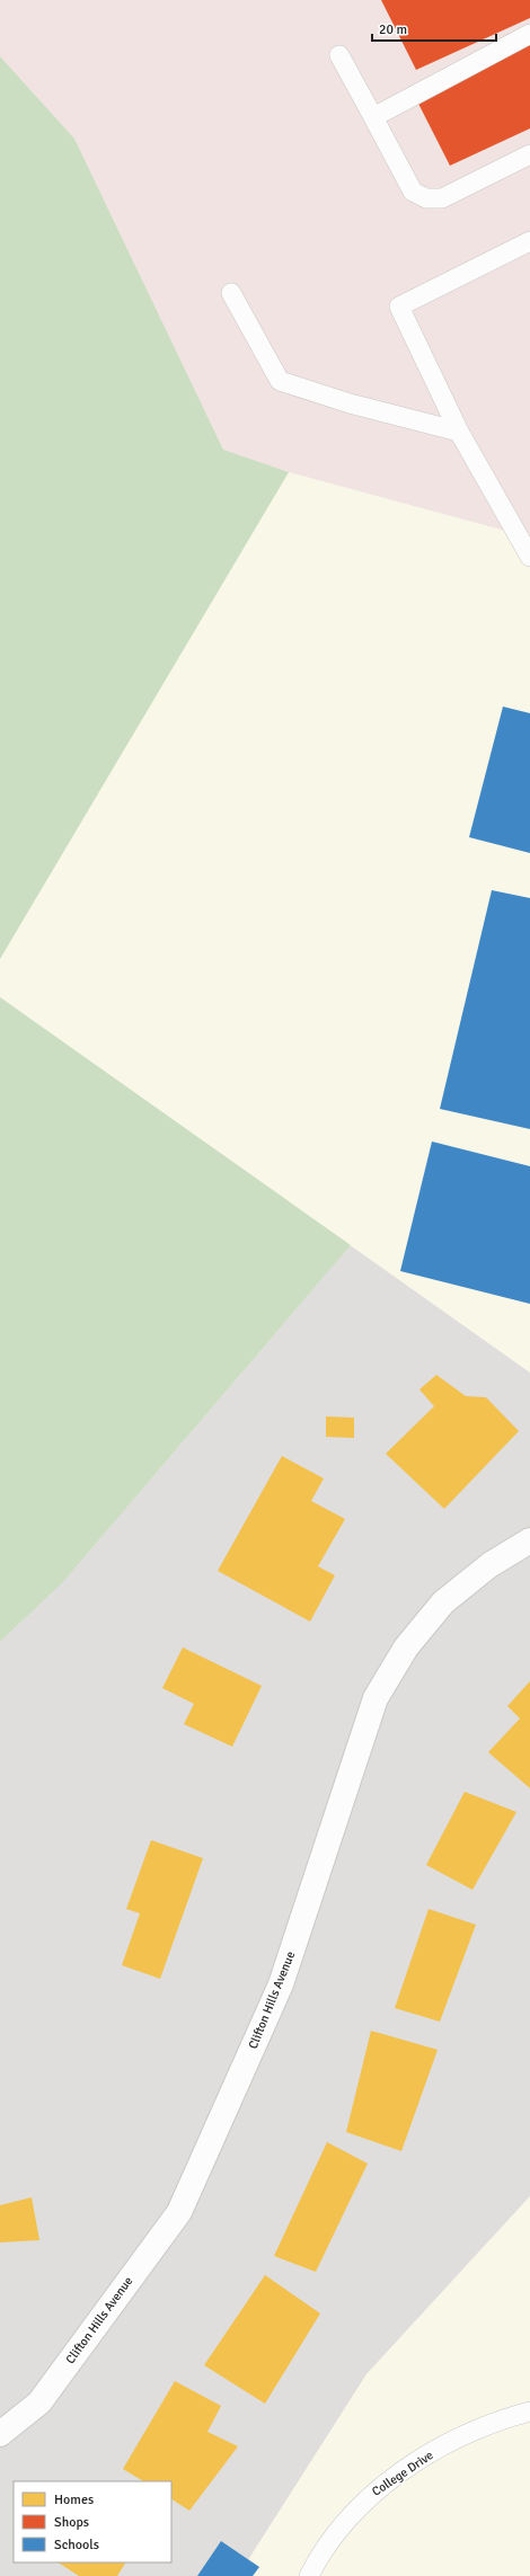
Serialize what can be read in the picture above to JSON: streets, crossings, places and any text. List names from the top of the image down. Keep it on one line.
{"streets":{"street":["Clifton Hills Avenue"],"lane":["College Drive"]},"legend":["Homes","Shops","Schools"],"scale_bar":"20 m"}
